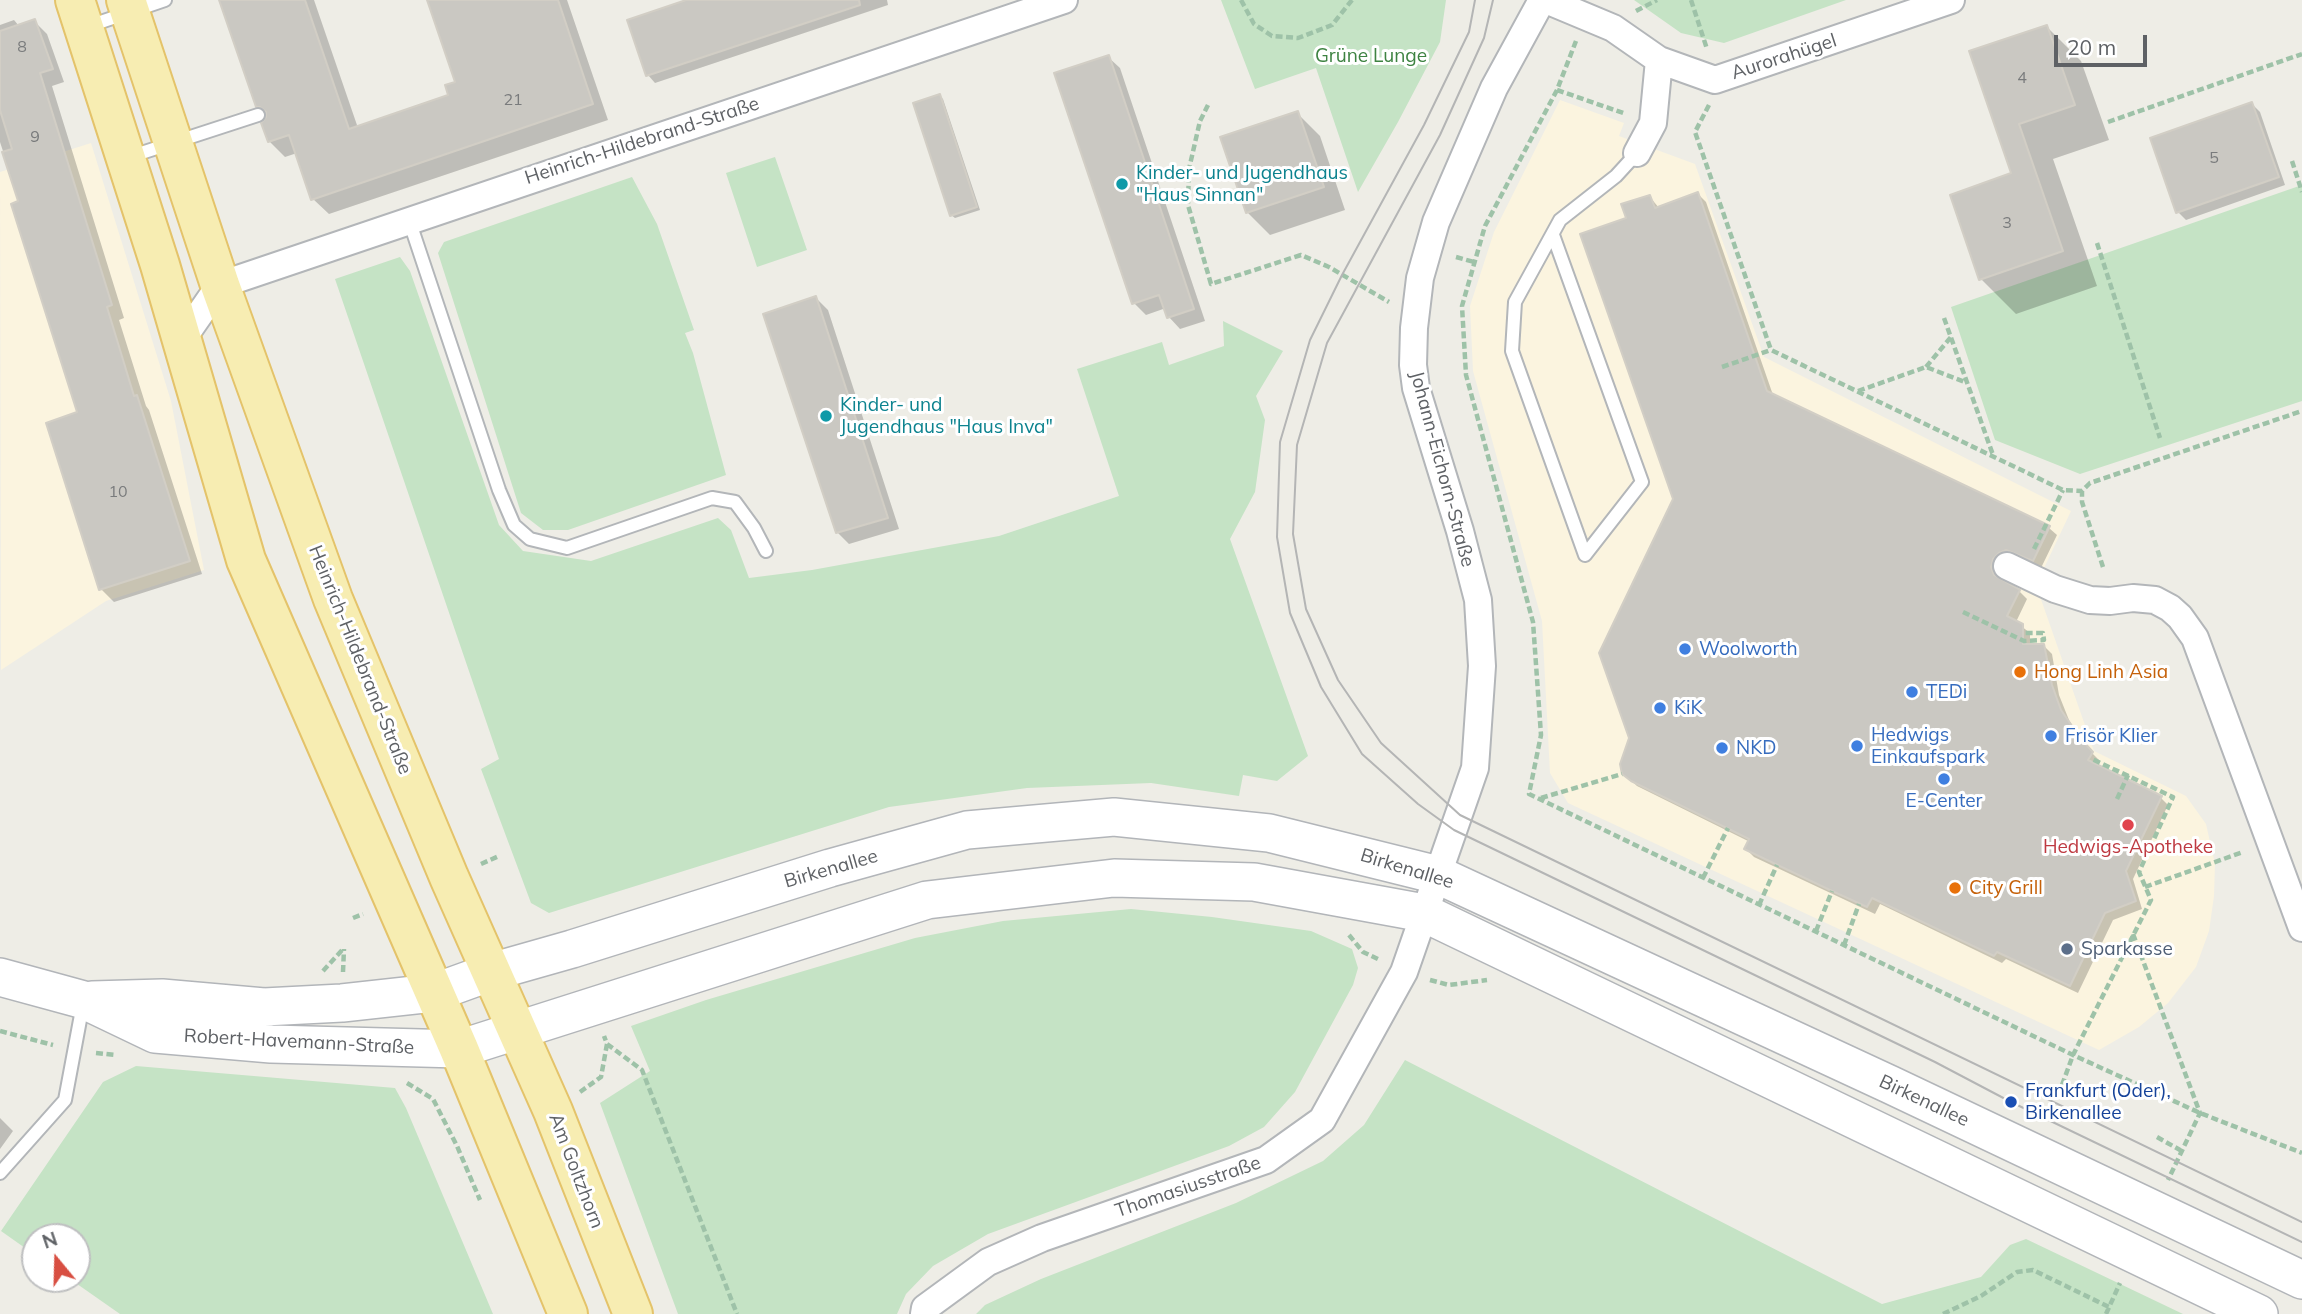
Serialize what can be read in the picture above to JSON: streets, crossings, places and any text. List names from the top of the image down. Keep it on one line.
{"streets":{"main road":["Heinrich-Hildebrand-Straße","Am Goltzhorn"],"street":["Aurorahügel","Johann-Eichorn-Straße","Birkenallee","Robert-Havemann-Straße","Thomasiusstraße"]},"crossings":[["Aurorahügel","Johann-Eichorn-Straße"],["Heinrich-Hildebrand-Straße","Birkenallee"],["Heinrich-Hildebrand-Straße","Robert-Havemann-Straße"],["Heinrich-Hildebrand-Straße","Am Goltzhorn"],["Johann-Eichorn-Straße","Birkenallee"],["Johann-Eichorn-Straße","Thomasiusstraße"],["Birkenallee","Robert-Havemann-Straße"],["Birkenallee","Am Goltzhorn"],["Birkenallee","Thomasiusstraße"],["Robert-Havemann-Straße","Am Goltzhorn"]],"parks":["Grüne Lunge"],"places":["Kinder- und Jugendhaus \"Haus Sinnan\"","Kinder- und Jugendhaus \"Haus Inva\"","Woolworth","Hong Linh Asia","TEDi","KiK","Frisör Klier","Hedwigs Einkaufspark","NKD","E-Center","Hedwigs-Apotheke","City Grill","Sparkasse","Frankfurt (Oder), Birkenallee"],"house_numbers":["8","4","21","9","5","3","10"],"scale_bar":"20 m","north":"top"}
